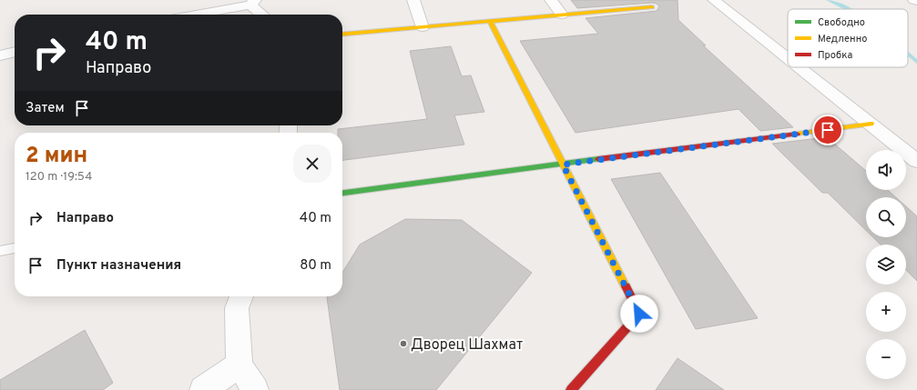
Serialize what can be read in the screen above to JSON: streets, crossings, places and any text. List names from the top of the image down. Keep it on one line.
{"places":["Дворец Шахмат"],"legend":["Свободно","Медленно","Пробка"],"page":{"turn":["40 m","Направо"],"then":"Затем","heading":["2 мин","120 m · 19:54"],"map_buttons":["+","−"],"list":[{"name":"Направо","value":"40 m"},{"name":"Пункт назначения","value":"80 m"}]}}
